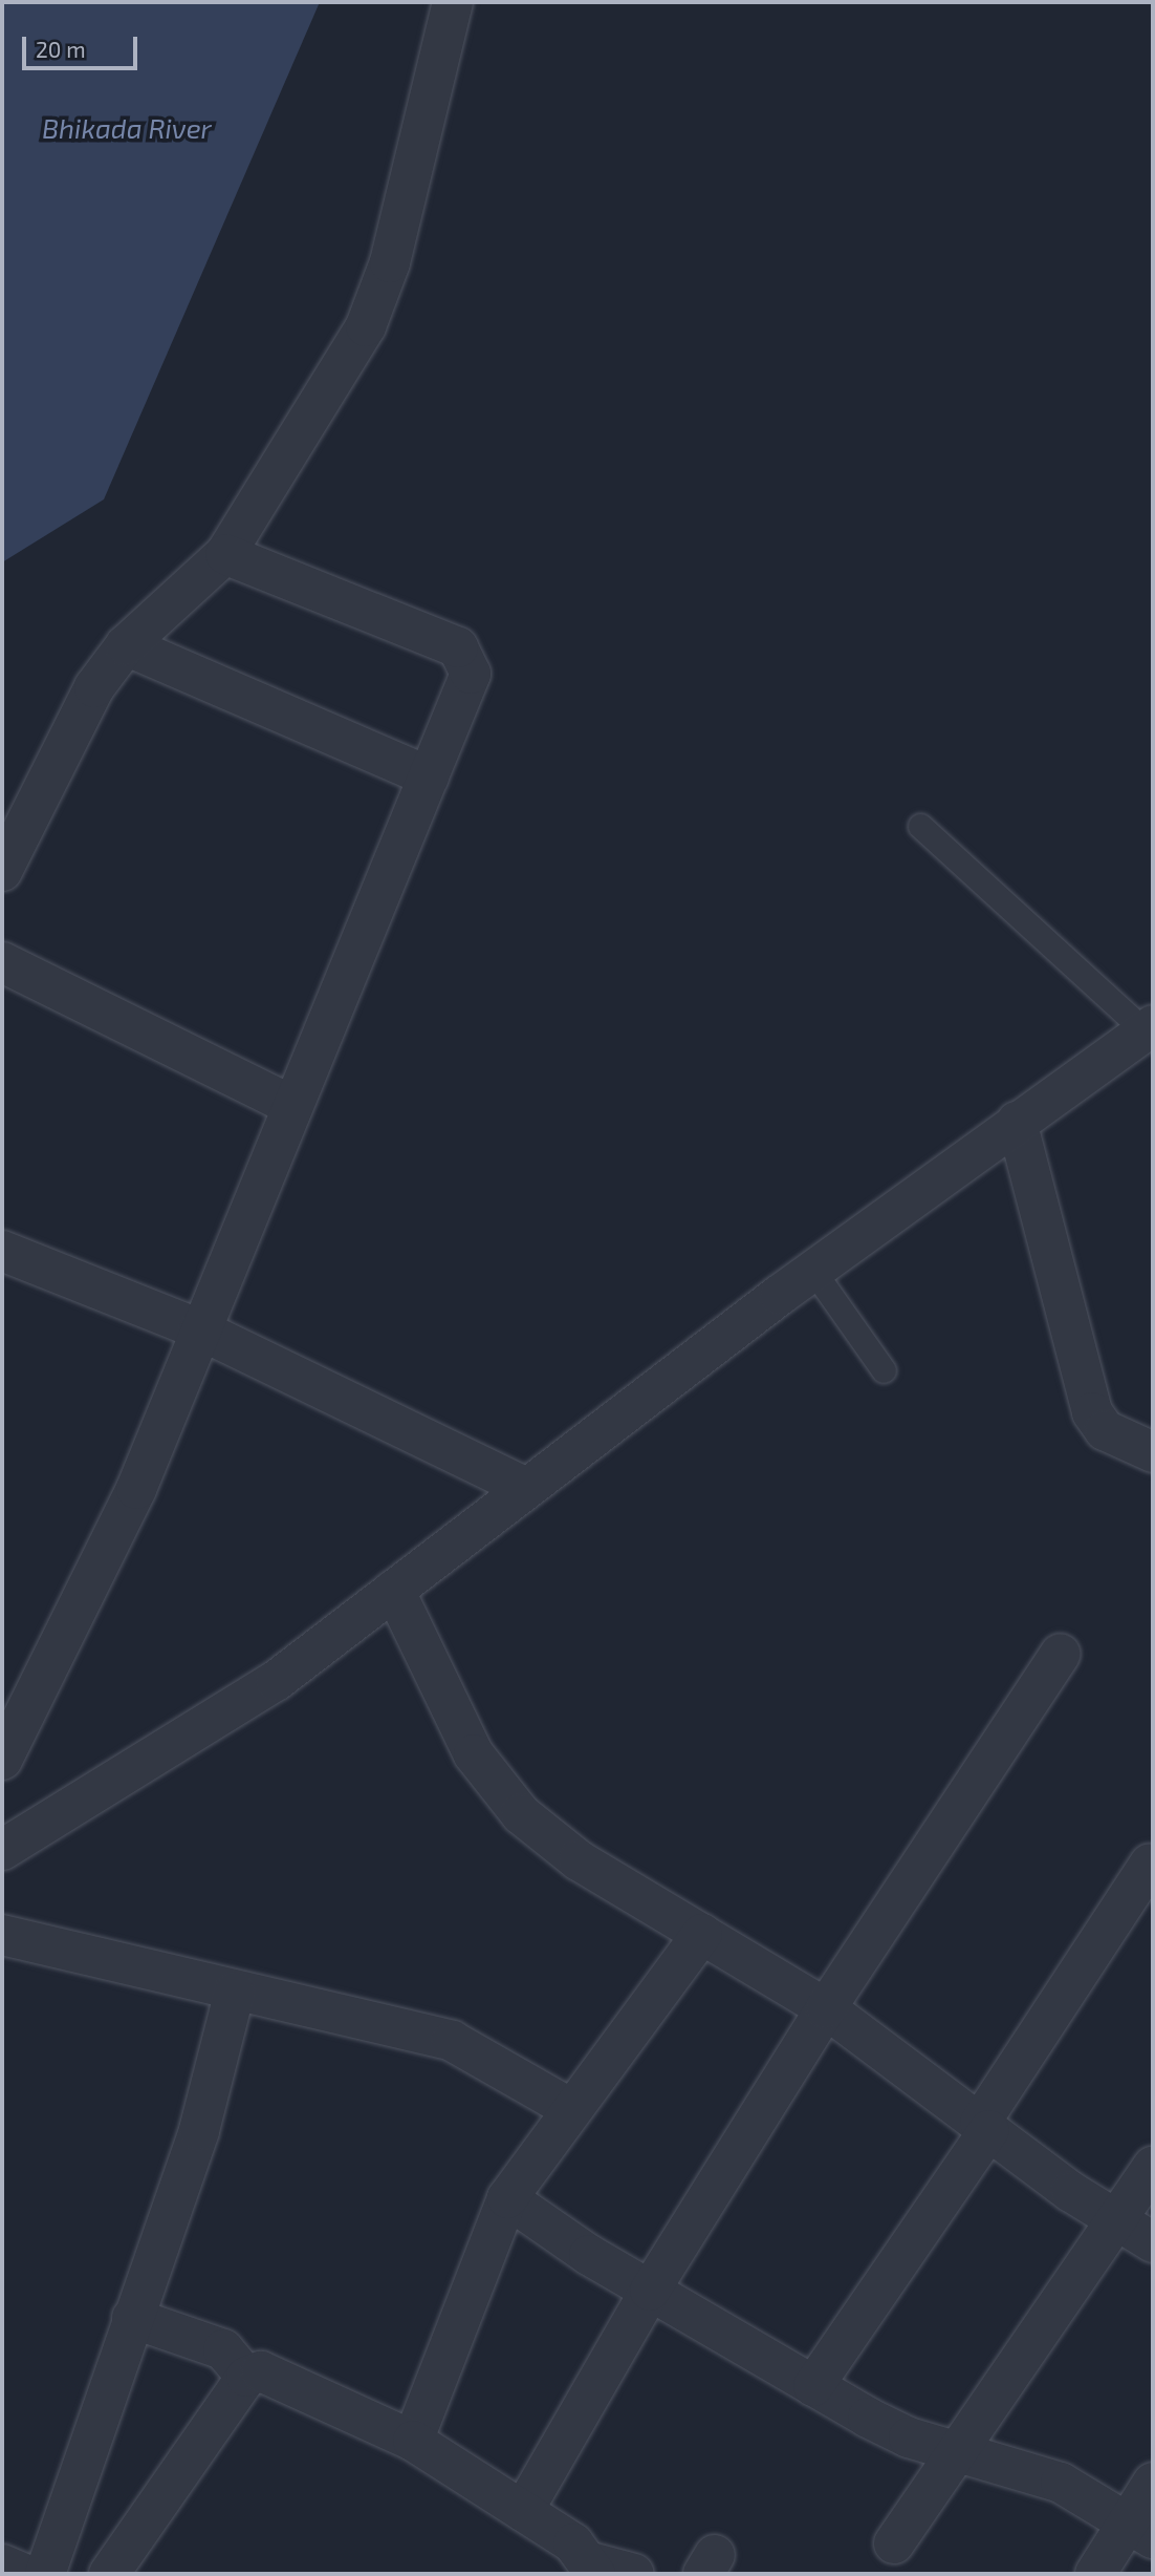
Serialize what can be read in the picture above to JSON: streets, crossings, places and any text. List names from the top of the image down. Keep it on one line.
{"water":["Bhikada River"],"scale_bar":"20 m"}
